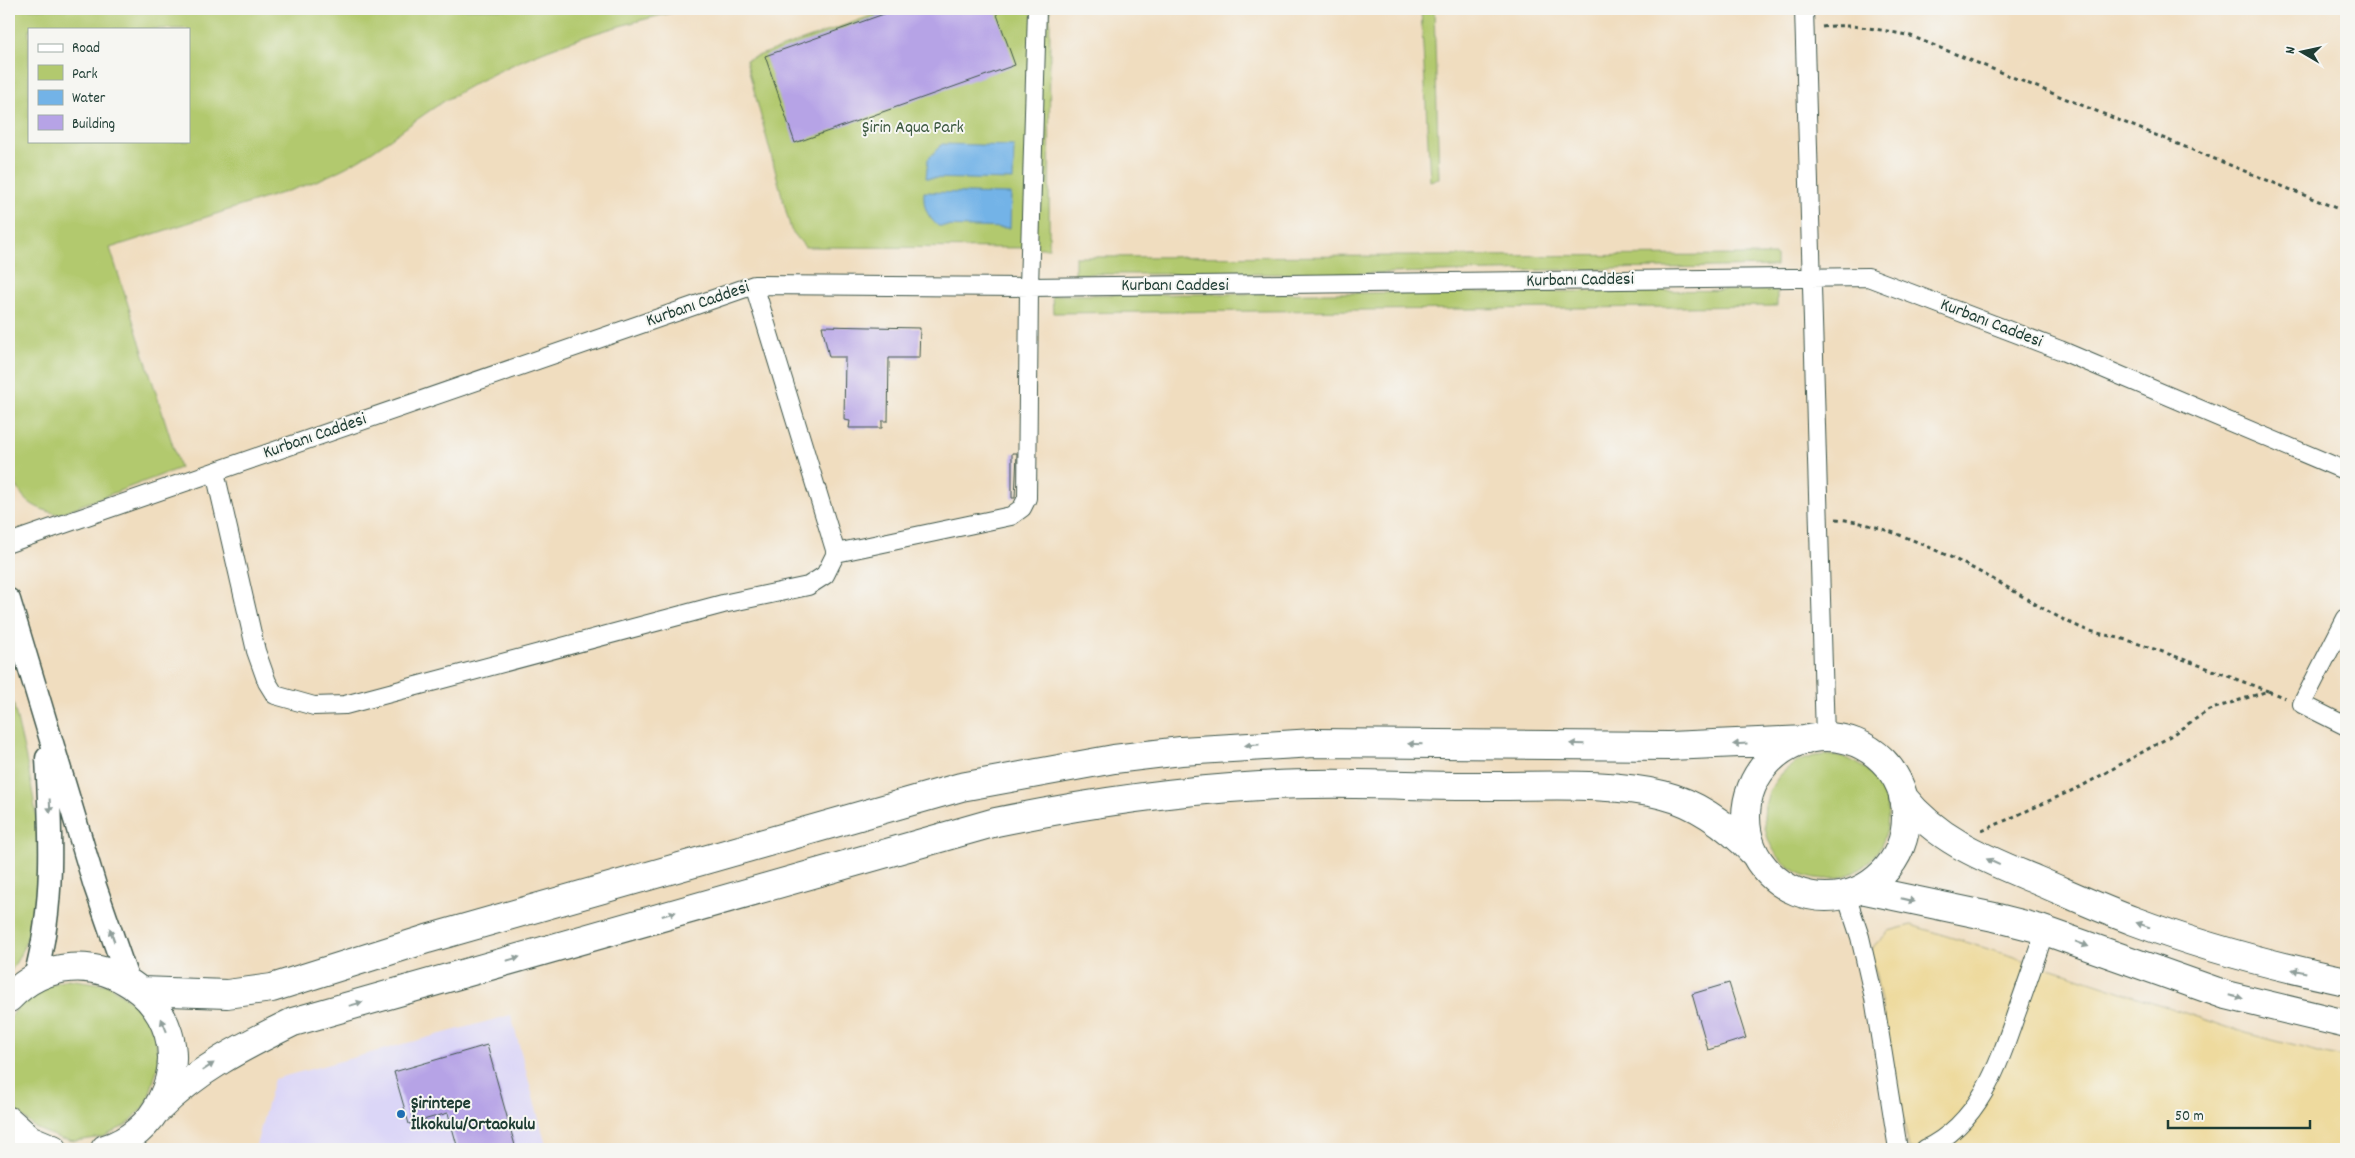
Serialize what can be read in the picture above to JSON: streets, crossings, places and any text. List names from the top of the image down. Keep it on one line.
{"streets":{"street":["Kurbanı Caddesi"]},"parks":["Şirin Aqua Park"],"places":["Şirintepe İlkokulu/Ortaokulu"],"legend":["Road","Park","Water","Building"],"scale_bar":"50 m","north":"left"}
